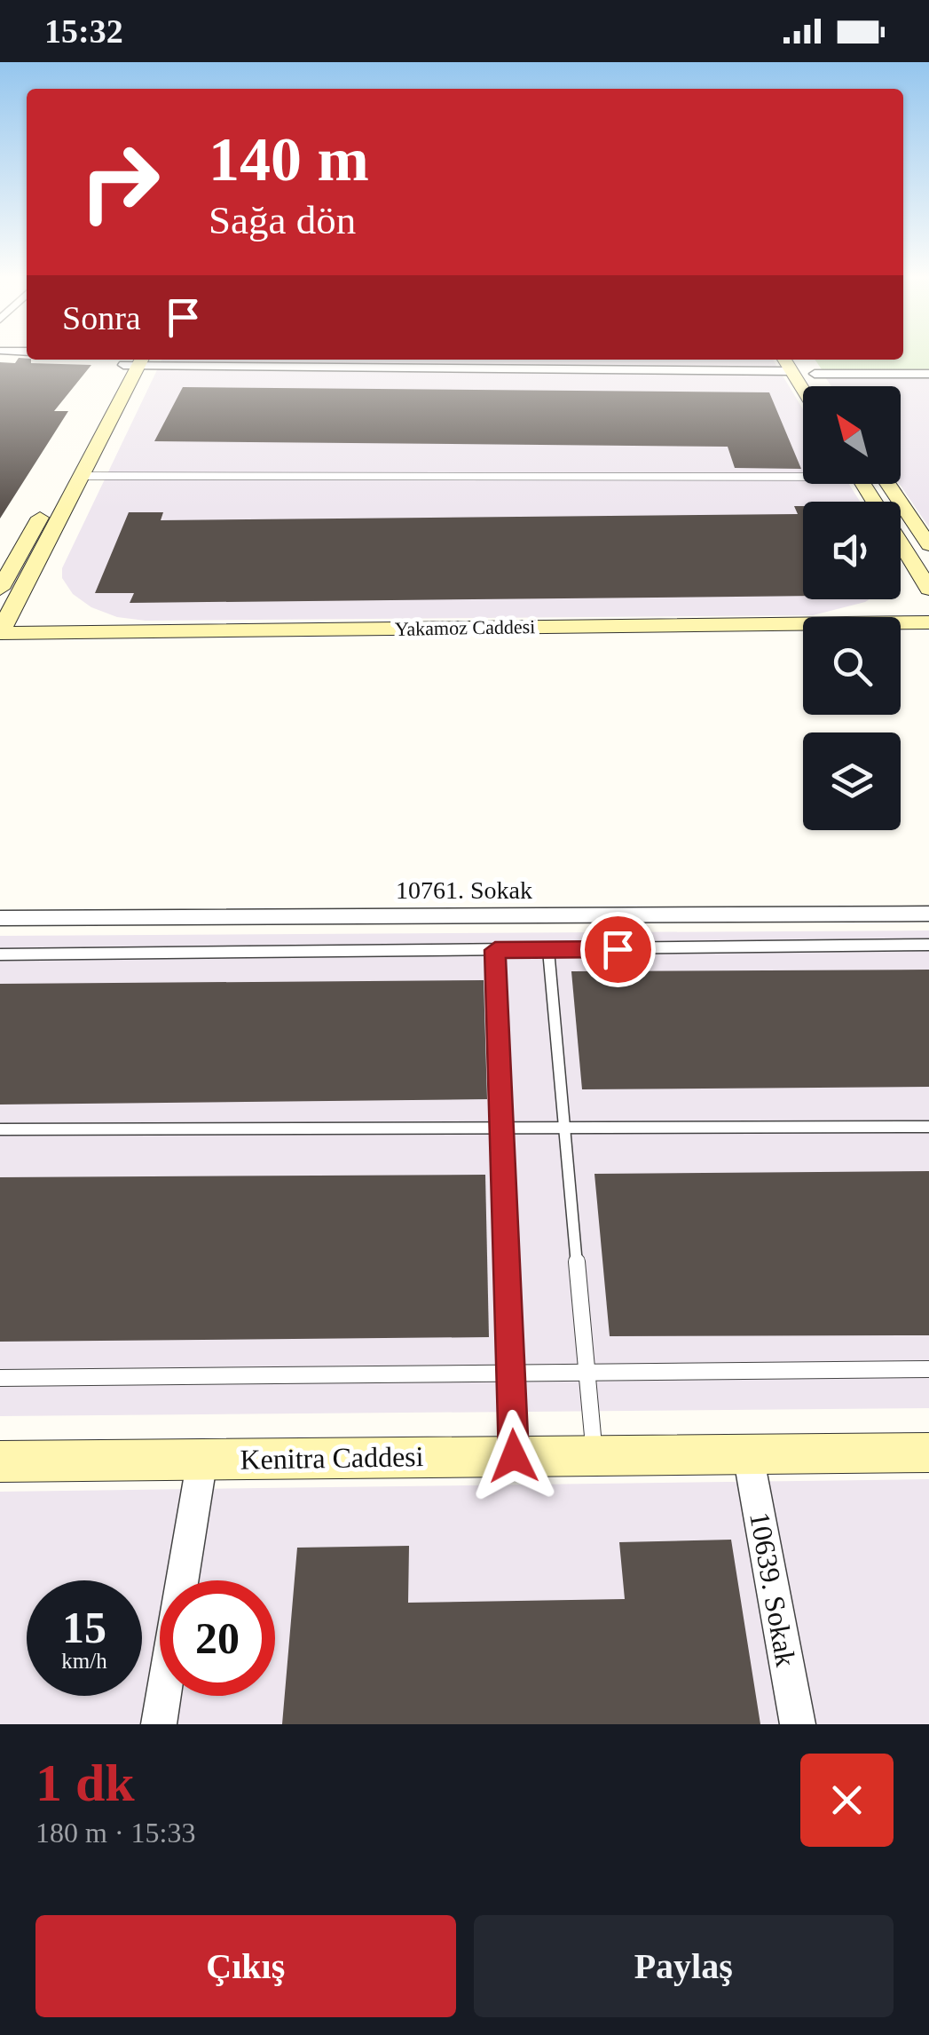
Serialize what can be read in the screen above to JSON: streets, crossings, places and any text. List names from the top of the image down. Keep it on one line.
{"streets":{"street":["Yakamoz Caddesi","10761. Sokak","Kenitra Caddesi","10639. Sokak"]},"crossings":[["Kenitra Caddesi","10639. Sokak"]],"north":"top left","page":{"status":"15:32","turn":["140 m","Sağa dön"],"then":"Sonra","speed":"15 km/h","limit":"20","heading":["1 dk","180 m · 15:33"],"buttons":["Çıkış","Paylaş"]}}
